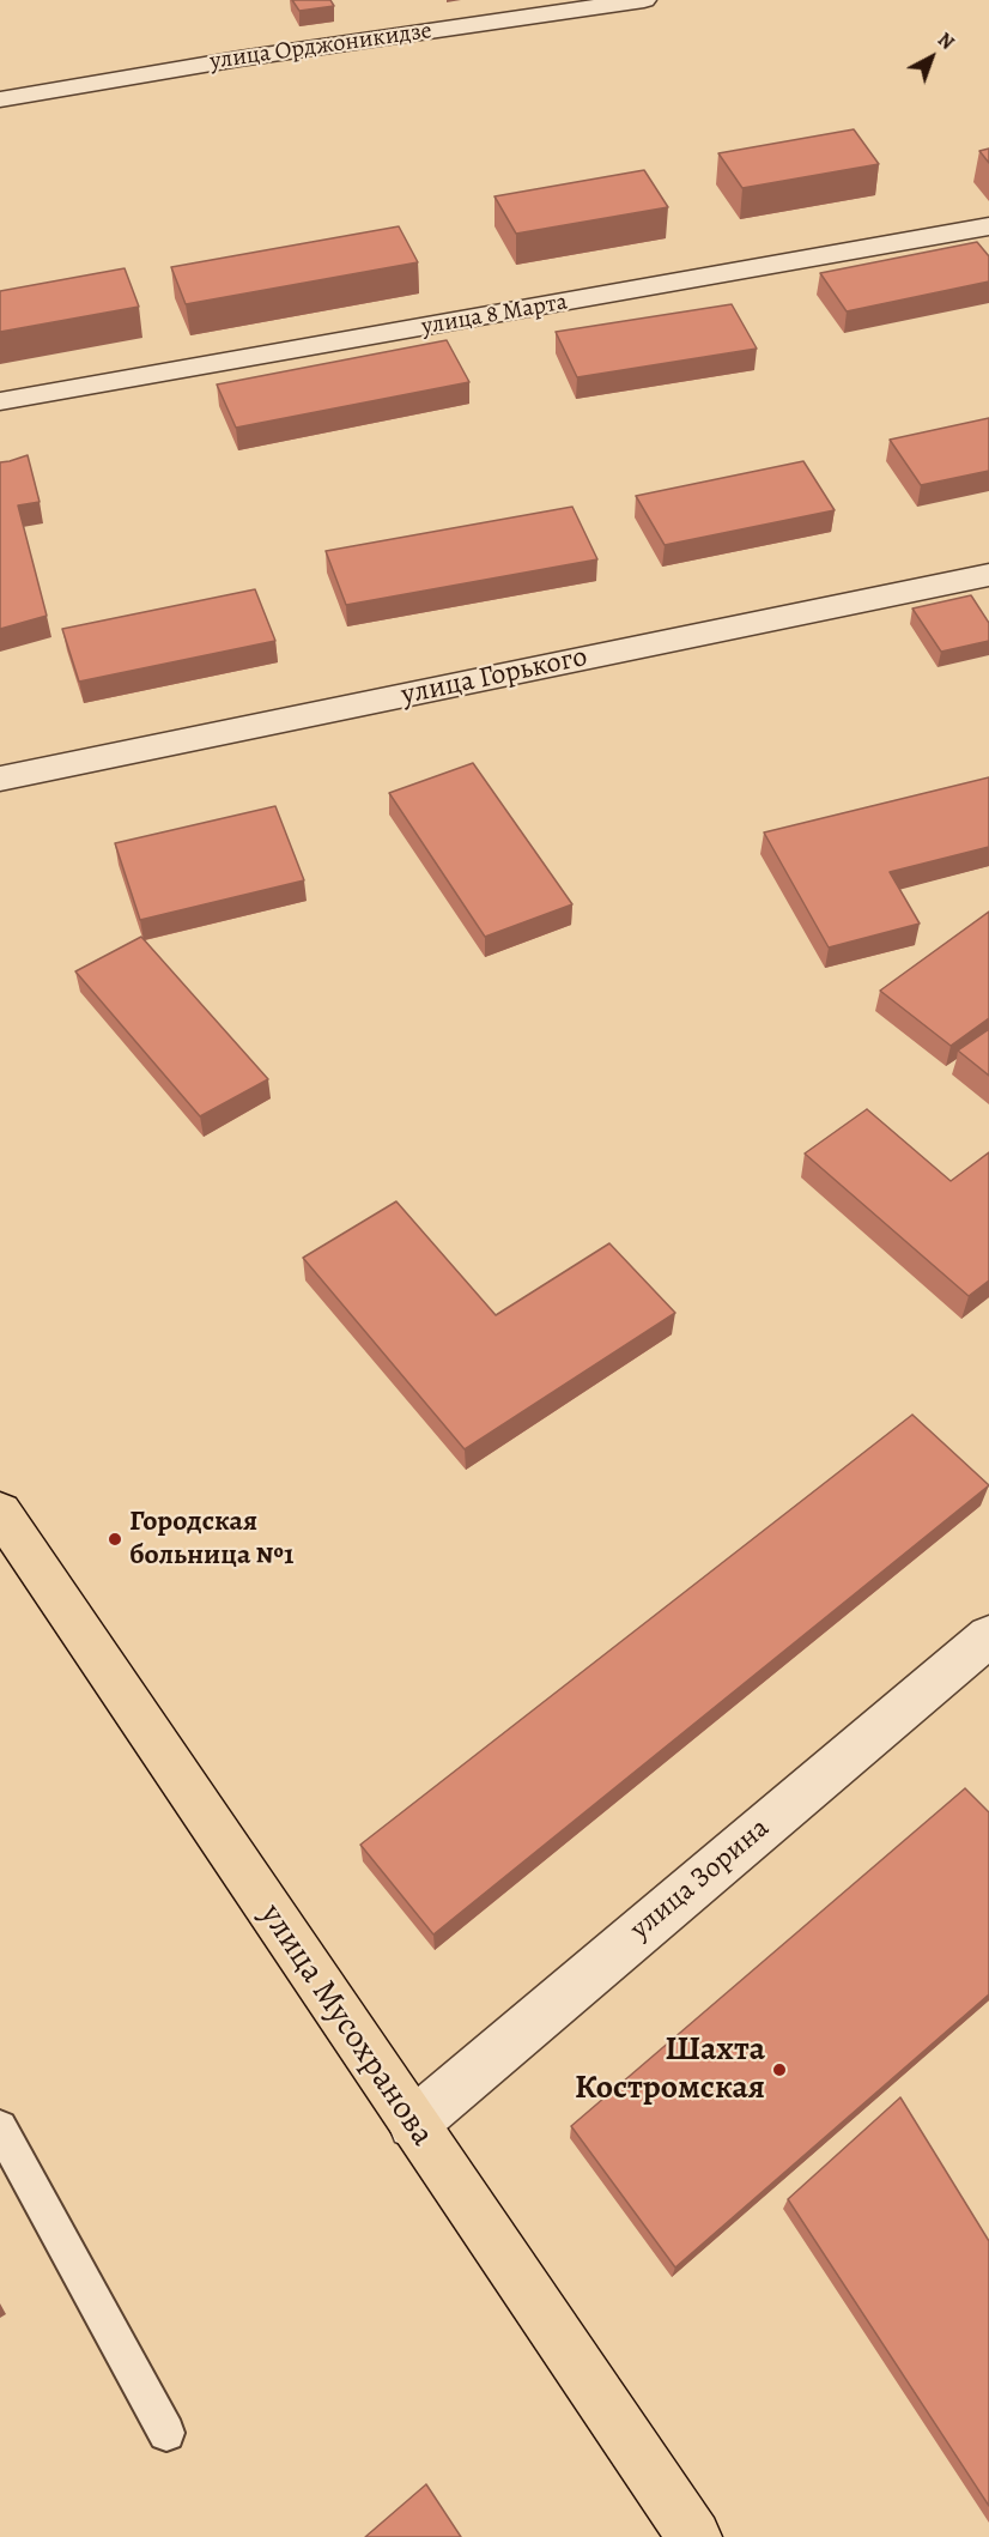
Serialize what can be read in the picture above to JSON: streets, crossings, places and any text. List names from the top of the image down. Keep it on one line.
{"streets":{"main road":["улица Мусохранова"],"street":["улица Орджоникидзе","улица 8 Марта","улица Горького","улица Зорина"]},"crossings":[["улица Зорина","улица Мусохранова"]],"places":["Городская больница №1","Шахта Костромская"],"north":"top right"}
